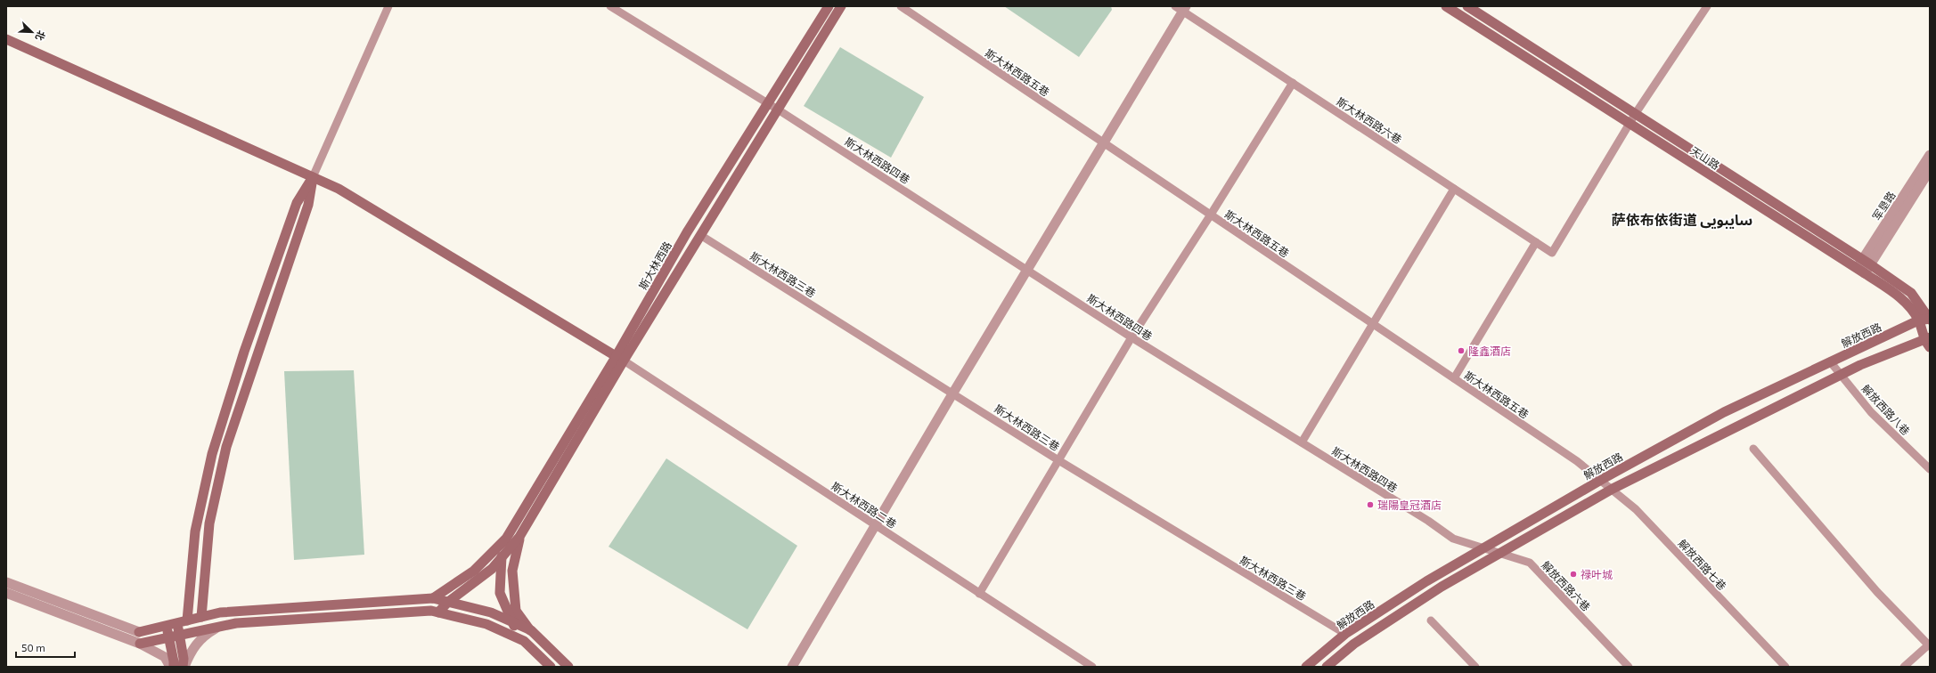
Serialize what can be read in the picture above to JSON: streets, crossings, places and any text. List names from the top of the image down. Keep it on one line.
{"streets":{"main road":["天山路","斯大林西路","解放西路"],"street":["斯大林西路五巷","斯大林西路六巷","斯大林西路四巷","军垦路","斯大林西路三巷","解放西路八巷","斯大林西路二巷","解放西路七巷","解放西路六巷"]},"crossings":[["斯大林西路五巷","解放西路"],["斯大林西路五巷","解放西路七巷"],["斯大林西路六巷","天山路"],["天山路","军垦路"],["天山路","解放西路"],["斯大林西路四巷","斯大林西路"],["斯大林西路四巷","解放西路六巷"],["斯大林西路","斯大林西路三巷"],["斯大林西路","斯大林西路二巷"],["斯大林西路三巷","解放西路"],["解放西路","解放西路八巷"],["解放西路","解放西路七巷"],["解放西路","解放西路六巷"]],"districts":["萨依布依街道 سايبويى"],"places":["隆鑫酒店","瑞陽皇冠酒店","禄叶城"],"scale_bar":"50 m","north":"bottom right"}
